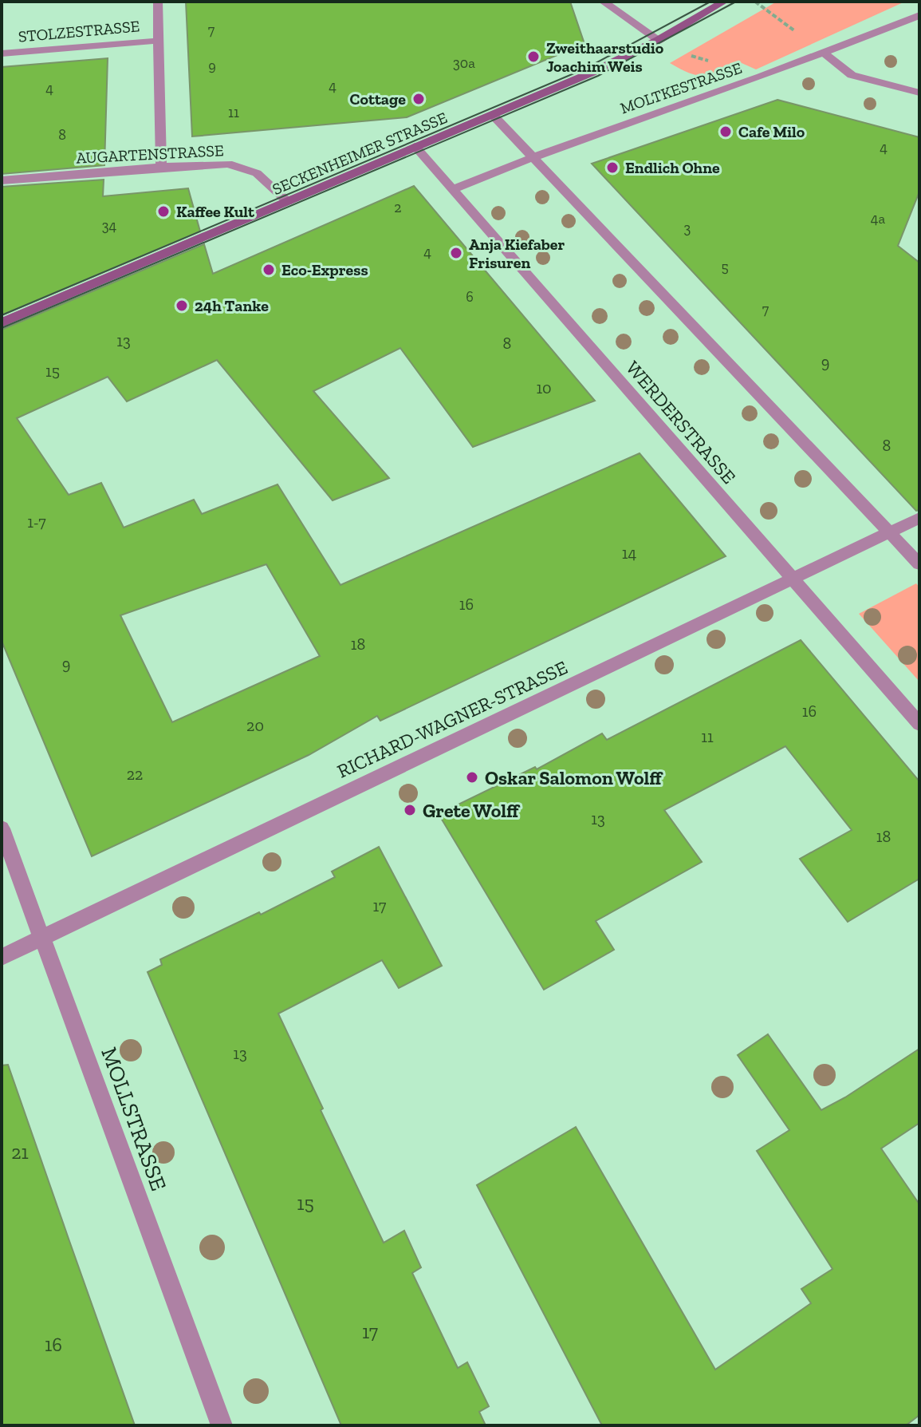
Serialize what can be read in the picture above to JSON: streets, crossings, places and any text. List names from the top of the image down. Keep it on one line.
{"streets":{"street":["STOLZESTRASSE","MOLTKESTRASSE","SECKENHEIMER STRASSE","AUGARTENSTRASSE","WERDERSTRASSE","RICHARD-WAGNER-STRASSE","MOLLSTRASSE"]},"crossings":[["MOLTKESTRASSE","WERDERSTRASSE"],["SECKENHEIMER STRASSE","AUGARTENSTRASSE"],["SECKENHEIMER STRASSE","WERDERSTRASSE"],["WERDERSTRASSE","RICHARD-WAGNER-STRASSE"],["RICHARD-WAGNER-STRASSE","MOLLSTRASSE"]],"places":["Zweithaarstudio Joachim Weis","Cottage","Cafe Milo","Endlich Ohne","Kaffee Kult","Anja Kiefaber Frisuren","Eco-Express","24h Tanke","Oskar Salomon Wolff","Grete Wolff"],"house_numbers":["7","30a","9","4","4","11","8","4","2","4a","34","3","4","5","6","7","13","8","9","15","10","8","1-7","14","16","18","9","16","20","11","22","13","18","17","13","21","15","17","16"]}
